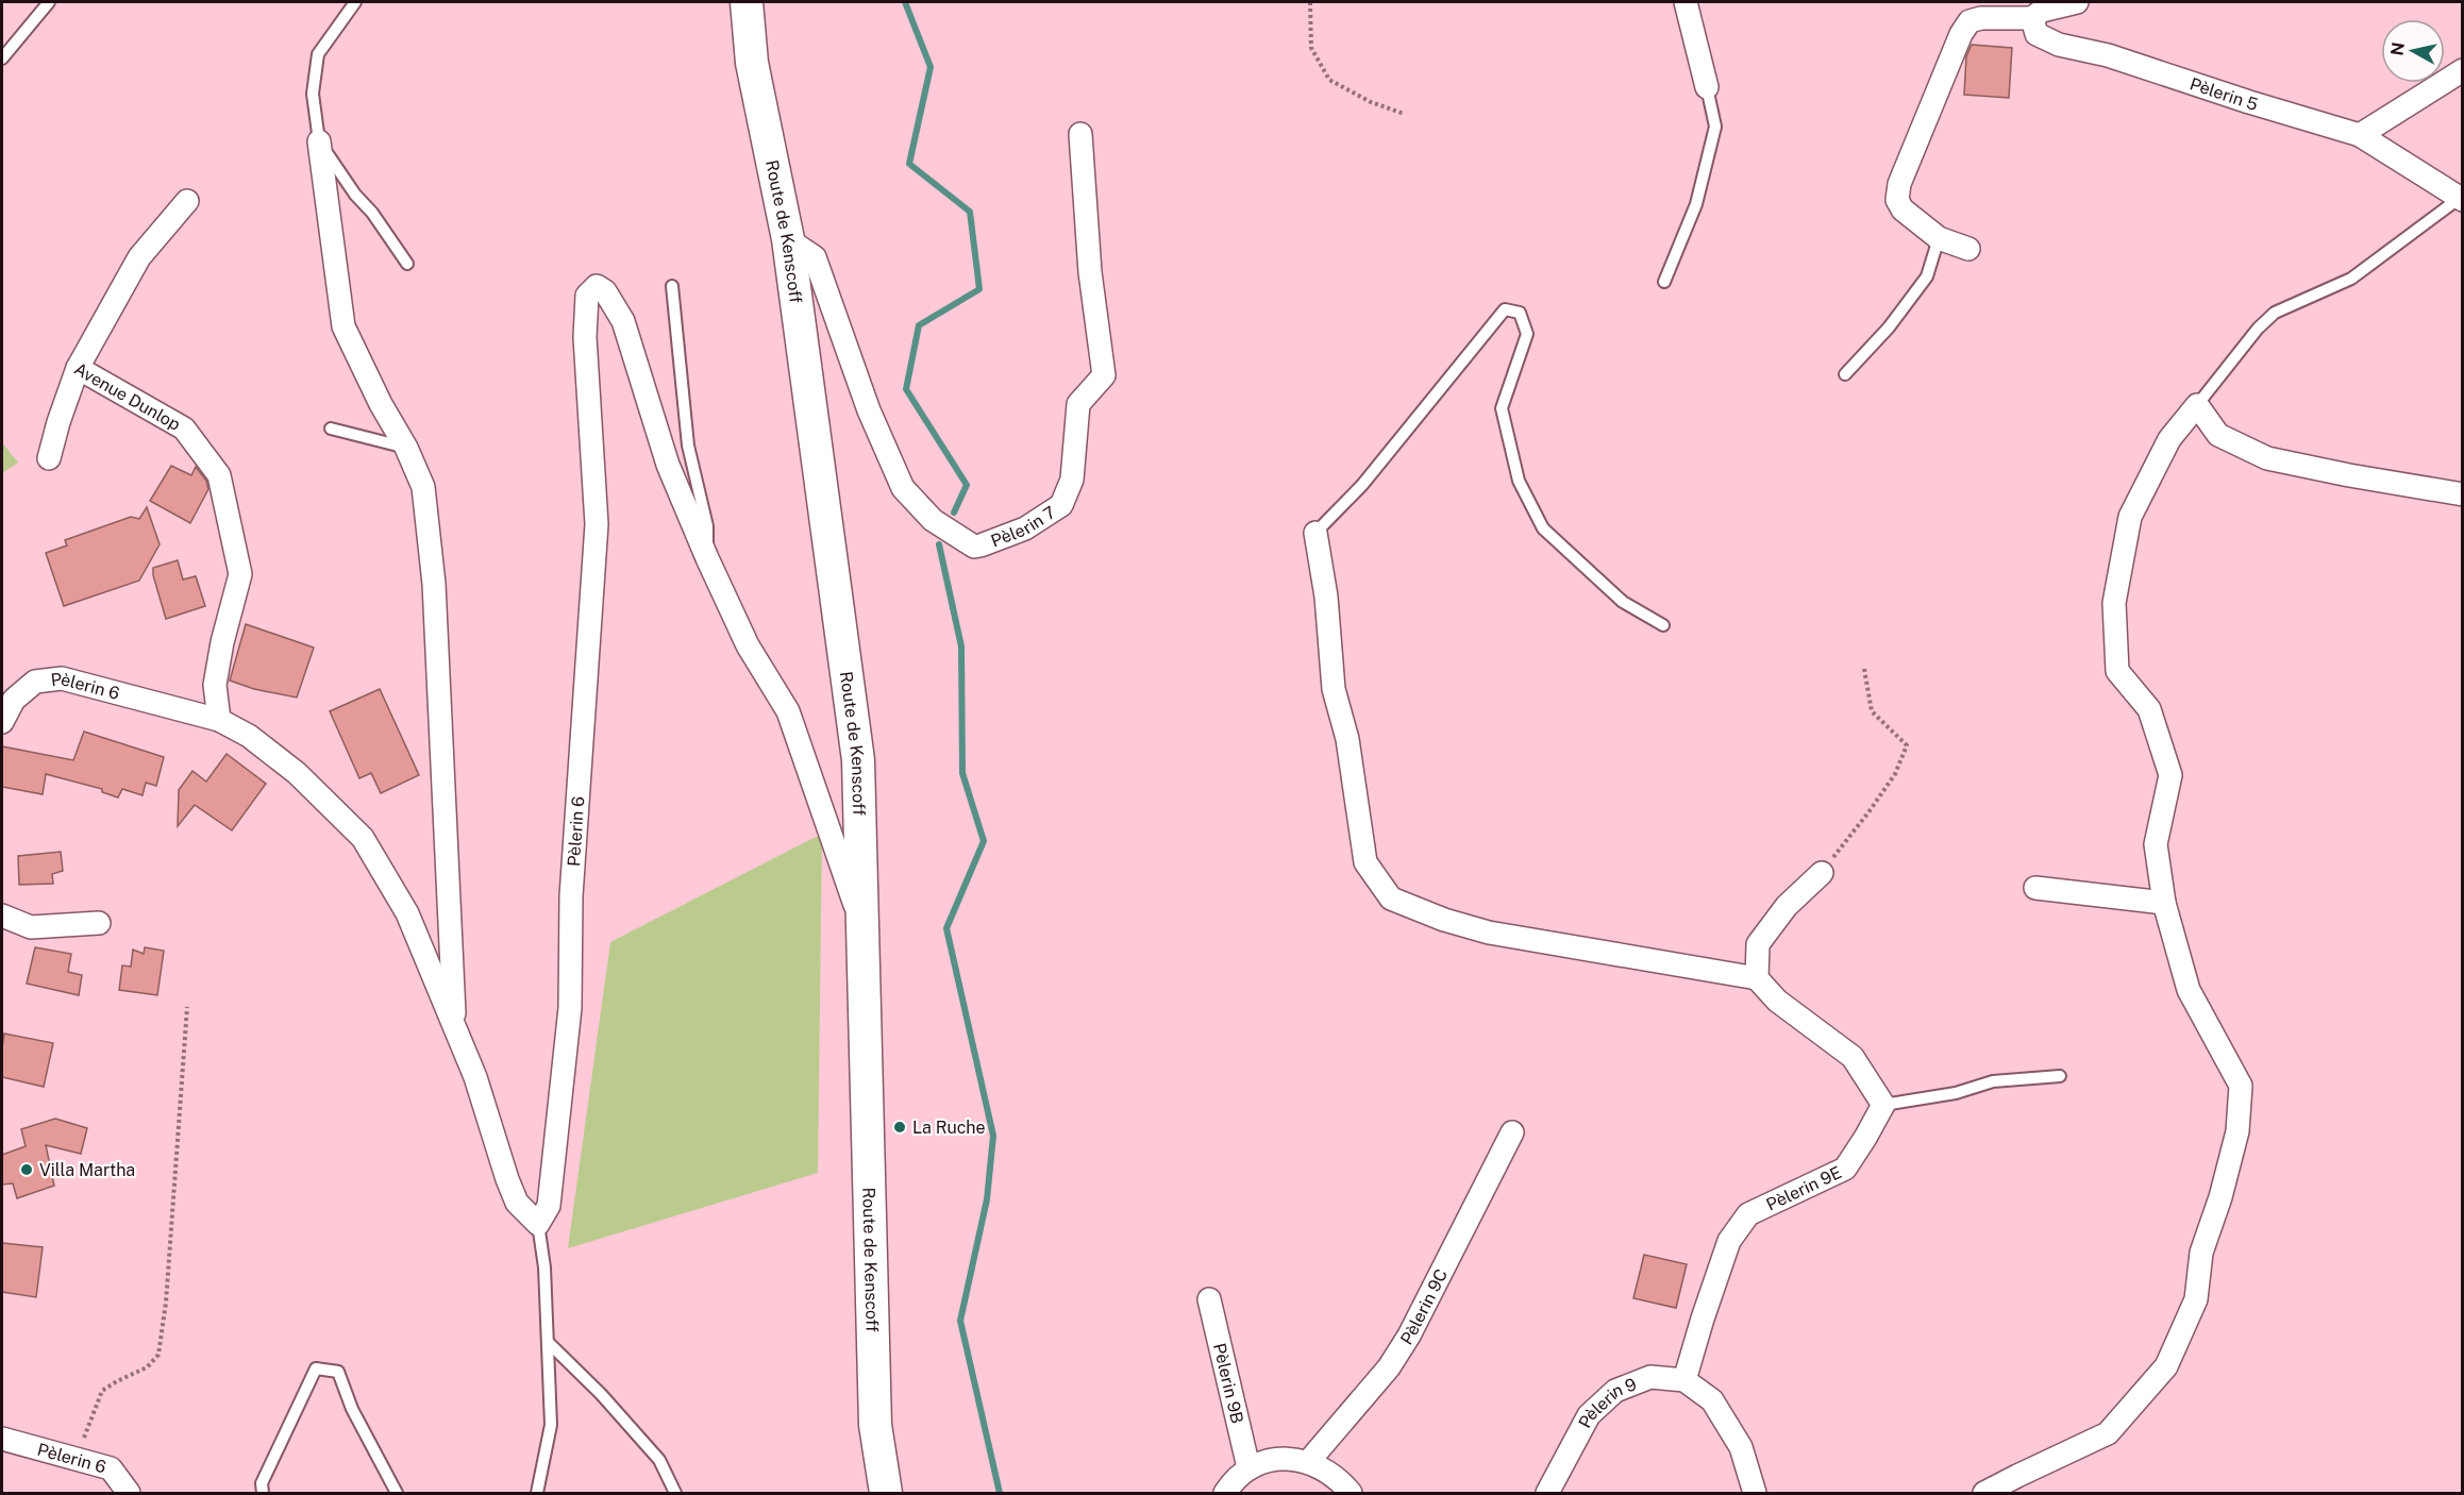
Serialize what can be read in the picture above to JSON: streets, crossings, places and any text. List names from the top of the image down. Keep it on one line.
{"streets":{"main road":["Route de Kenscoff"],"street":["Pèlerin 5","Avenue Dunlop","Pèlerin 7","Pèlerin 6","Pèlerin 9E","Pèlerin 9C","Pèlerin 9B","Pèlerin 9"]},"crossings":[["Route de Kenscoff","Pèlerin 7"],["Route de Kenscoff","Pèlerin 6"],["Avenue Dunlop","Pèlerin 6"],["Pèlerin 9E","Pèlerin 9"]],"places":["La Ruche","Villa Martha"],"north":"left"}
